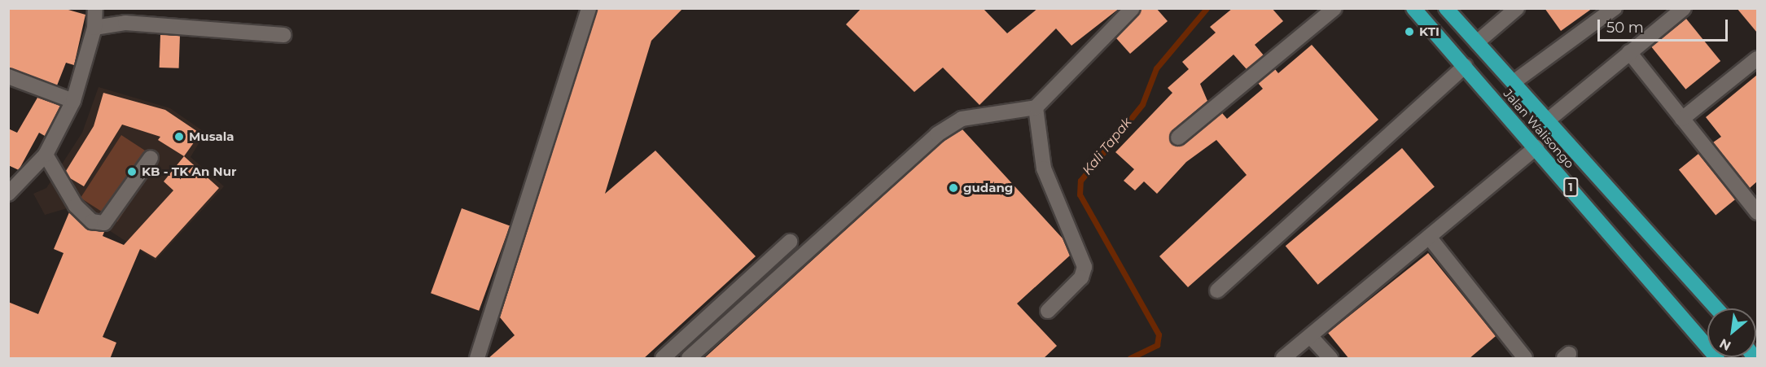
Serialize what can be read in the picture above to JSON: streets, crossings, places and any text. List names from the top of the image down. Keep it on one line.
{"streets":{"highway":["Jalan Walisongo","1"]},"water":["Kali Tapak"],"places":["KTI","Musala","KB - TK An Nur","gudang"],"scale_bar":"50 m","north":"bottom left"}
